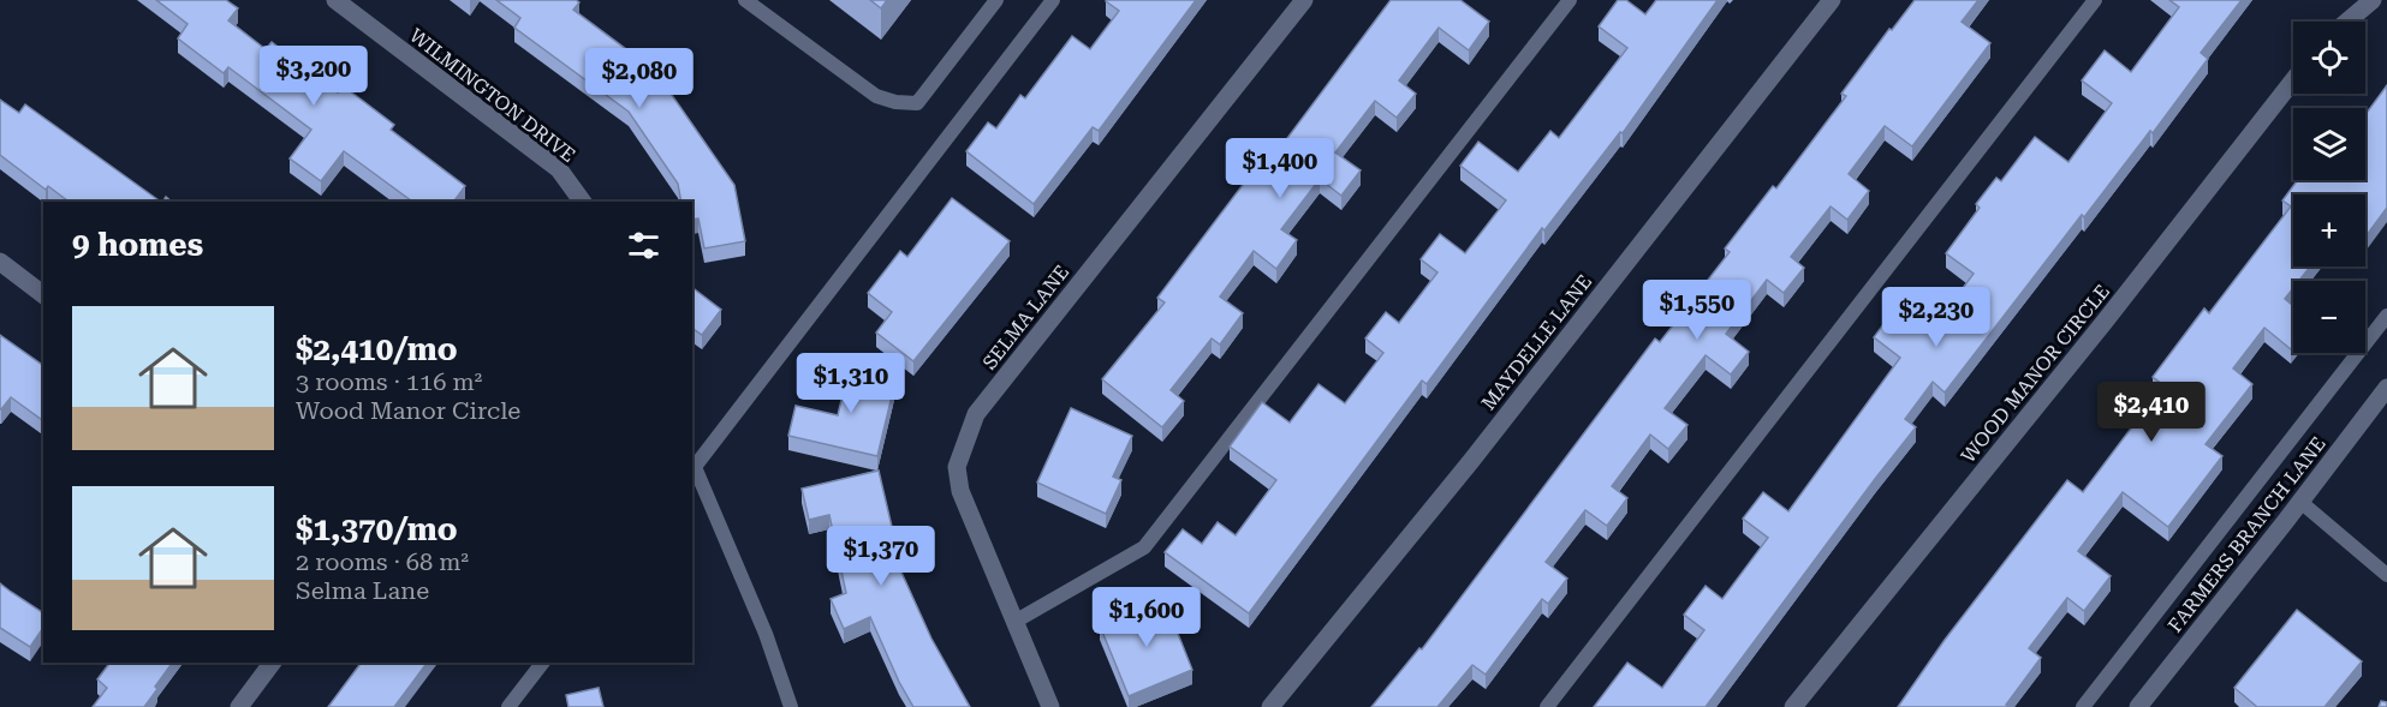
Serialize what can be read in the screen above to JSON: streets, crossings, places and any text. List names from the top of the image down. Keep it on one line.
{"streets":{"street":["WILMINGTON DRIVE","SELMA LANE","MAYDELLE LANE","WOOD MANOR CIRCLE","FARMERS BRANCH LANE"]},"page":{"map_buttons":["+","−"],"price":["$3,200","$2,080","$1,400","$1,550","$2,230","$1,310","$2,410","$1,370","$1,600"],"heading":"9 homes","list":[{"name":"$2,410/mo","note":"3 rooms · 116 m² · Wood Manor Circle"},{"name":"$1,370/mo","note":"2 rooms · 68 m² · Selma Lane"}]}}
